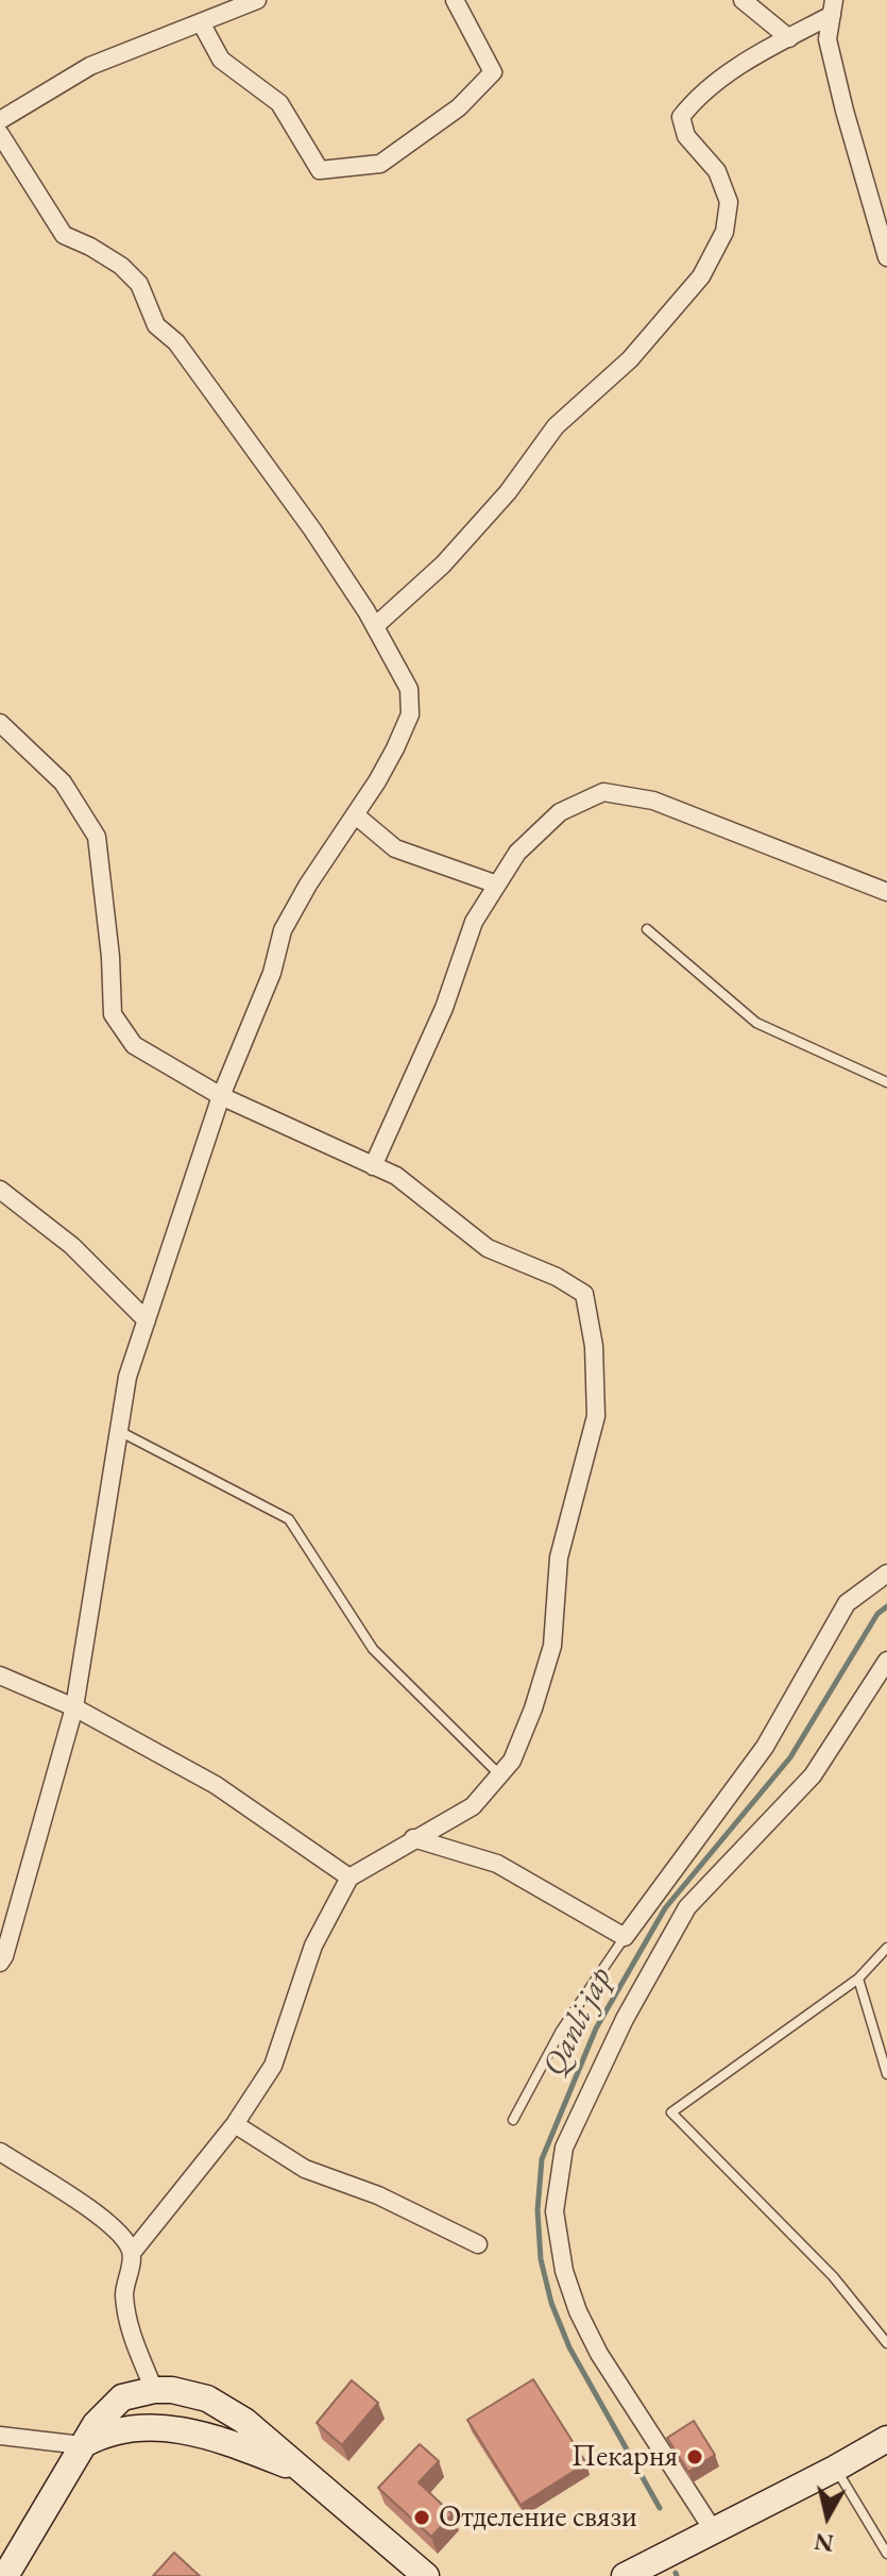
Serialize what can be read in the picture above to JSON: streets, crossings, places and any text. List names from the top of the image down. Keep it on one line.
{"water":["Qanli jap"],"places":["Пекарня","Отделение связи"],"north":"bottom"}
